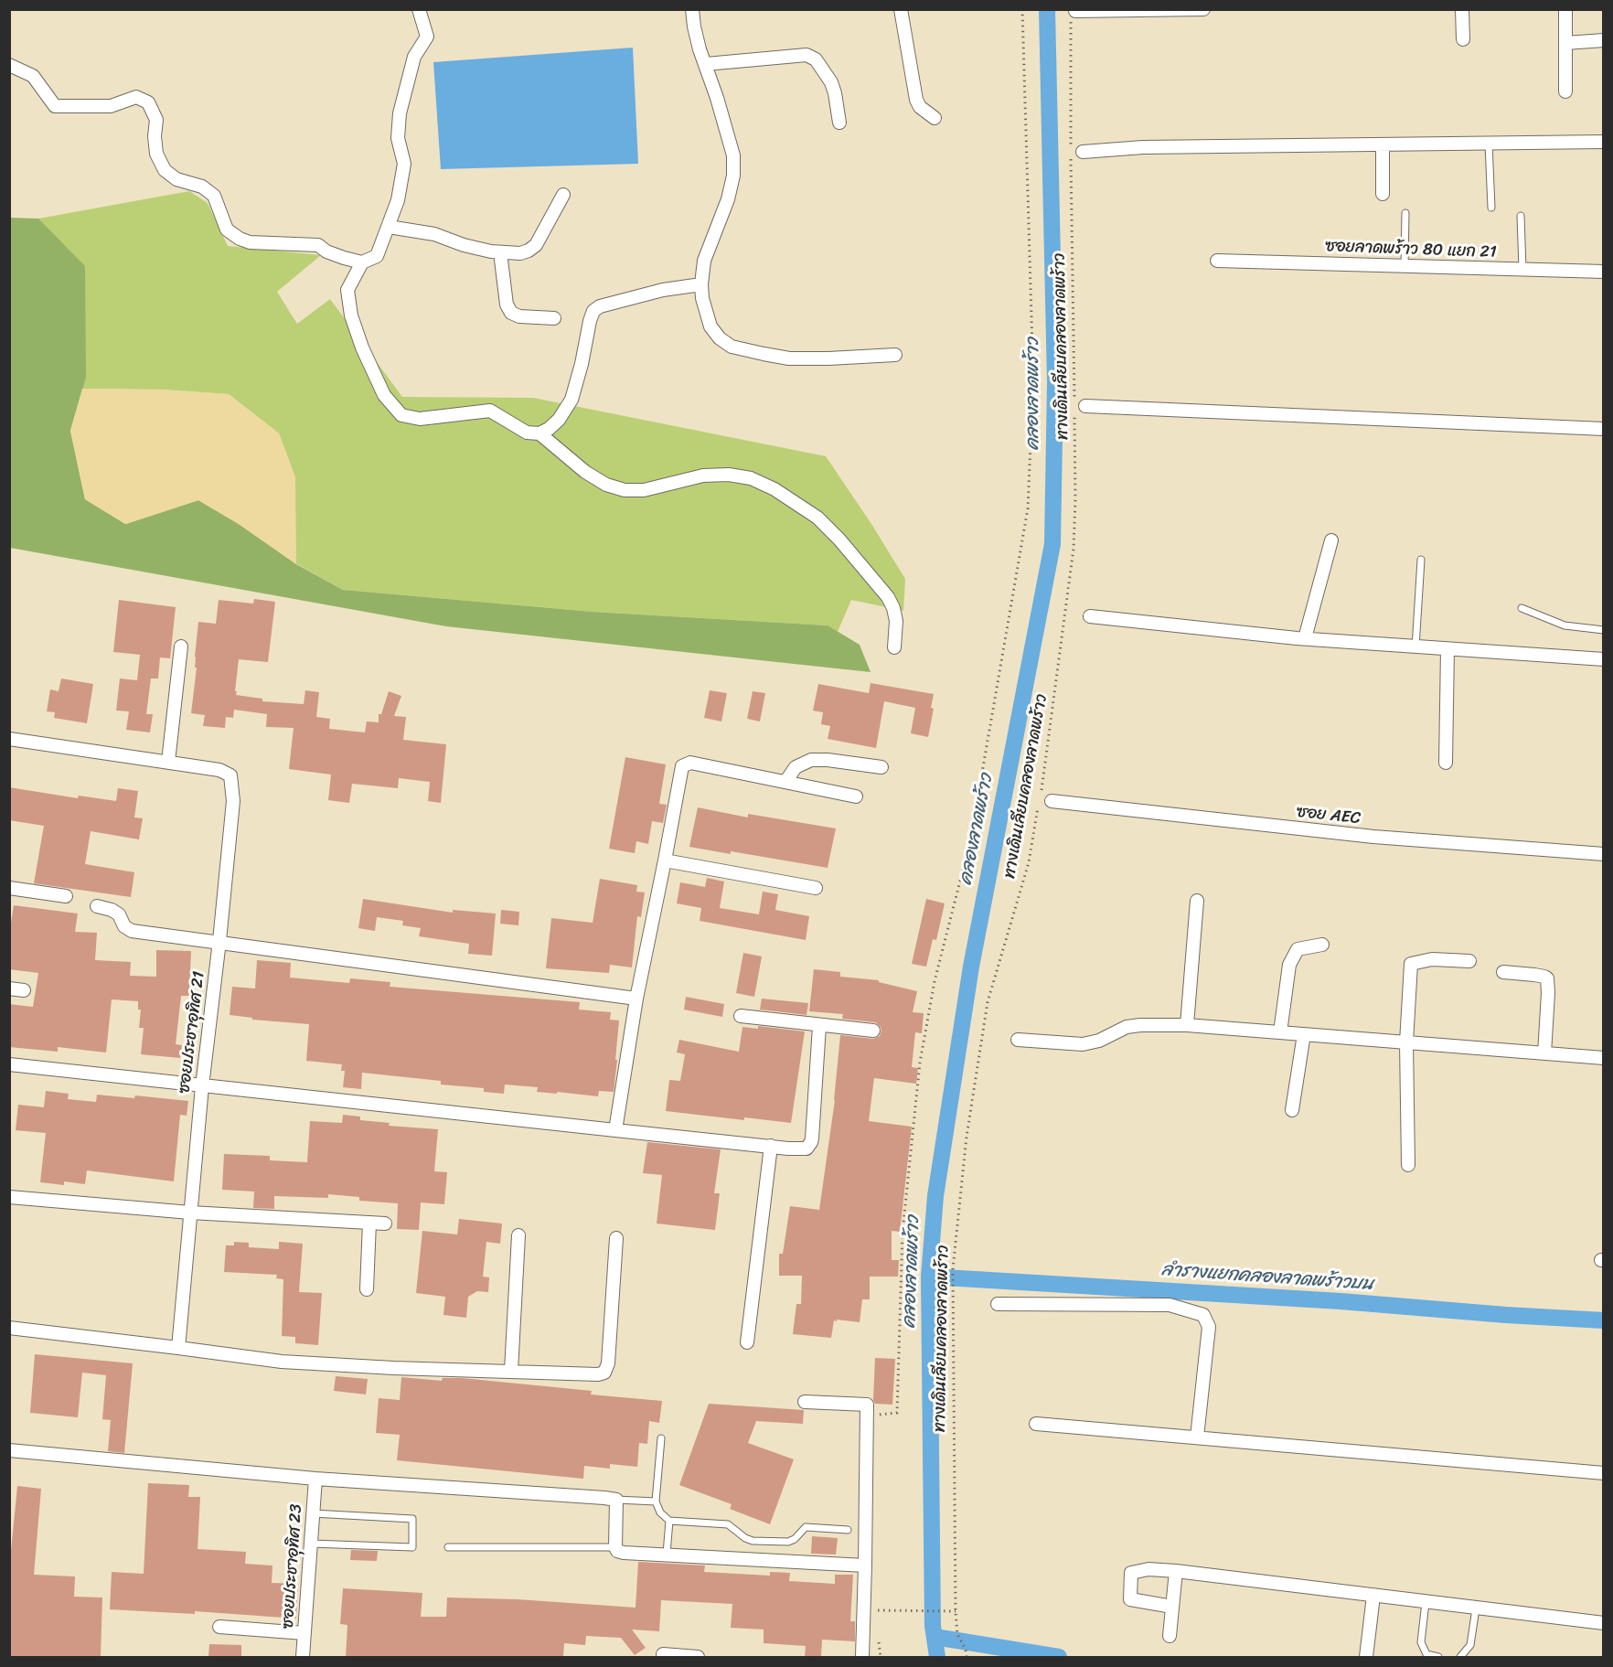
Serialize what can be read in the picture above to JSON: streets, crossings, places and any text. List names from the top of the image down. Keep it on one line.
{"streets":{"street":["ซอยลาดพร้าว 80 แยก 21","ซอย AEC","ซอยประชาอุทิศ 21","ซอยประชาอุทิศ 23"],"path":["ทางเดินเลียบคลองลาดพร้าว"]},"crossings":[["ทางเดินเลียบคลองลาดพร้าว","ซอย AEC"]],"water":["คลองลาดพร้าว","ลำรางแยกคลองลาดพร้าวบน"]}
